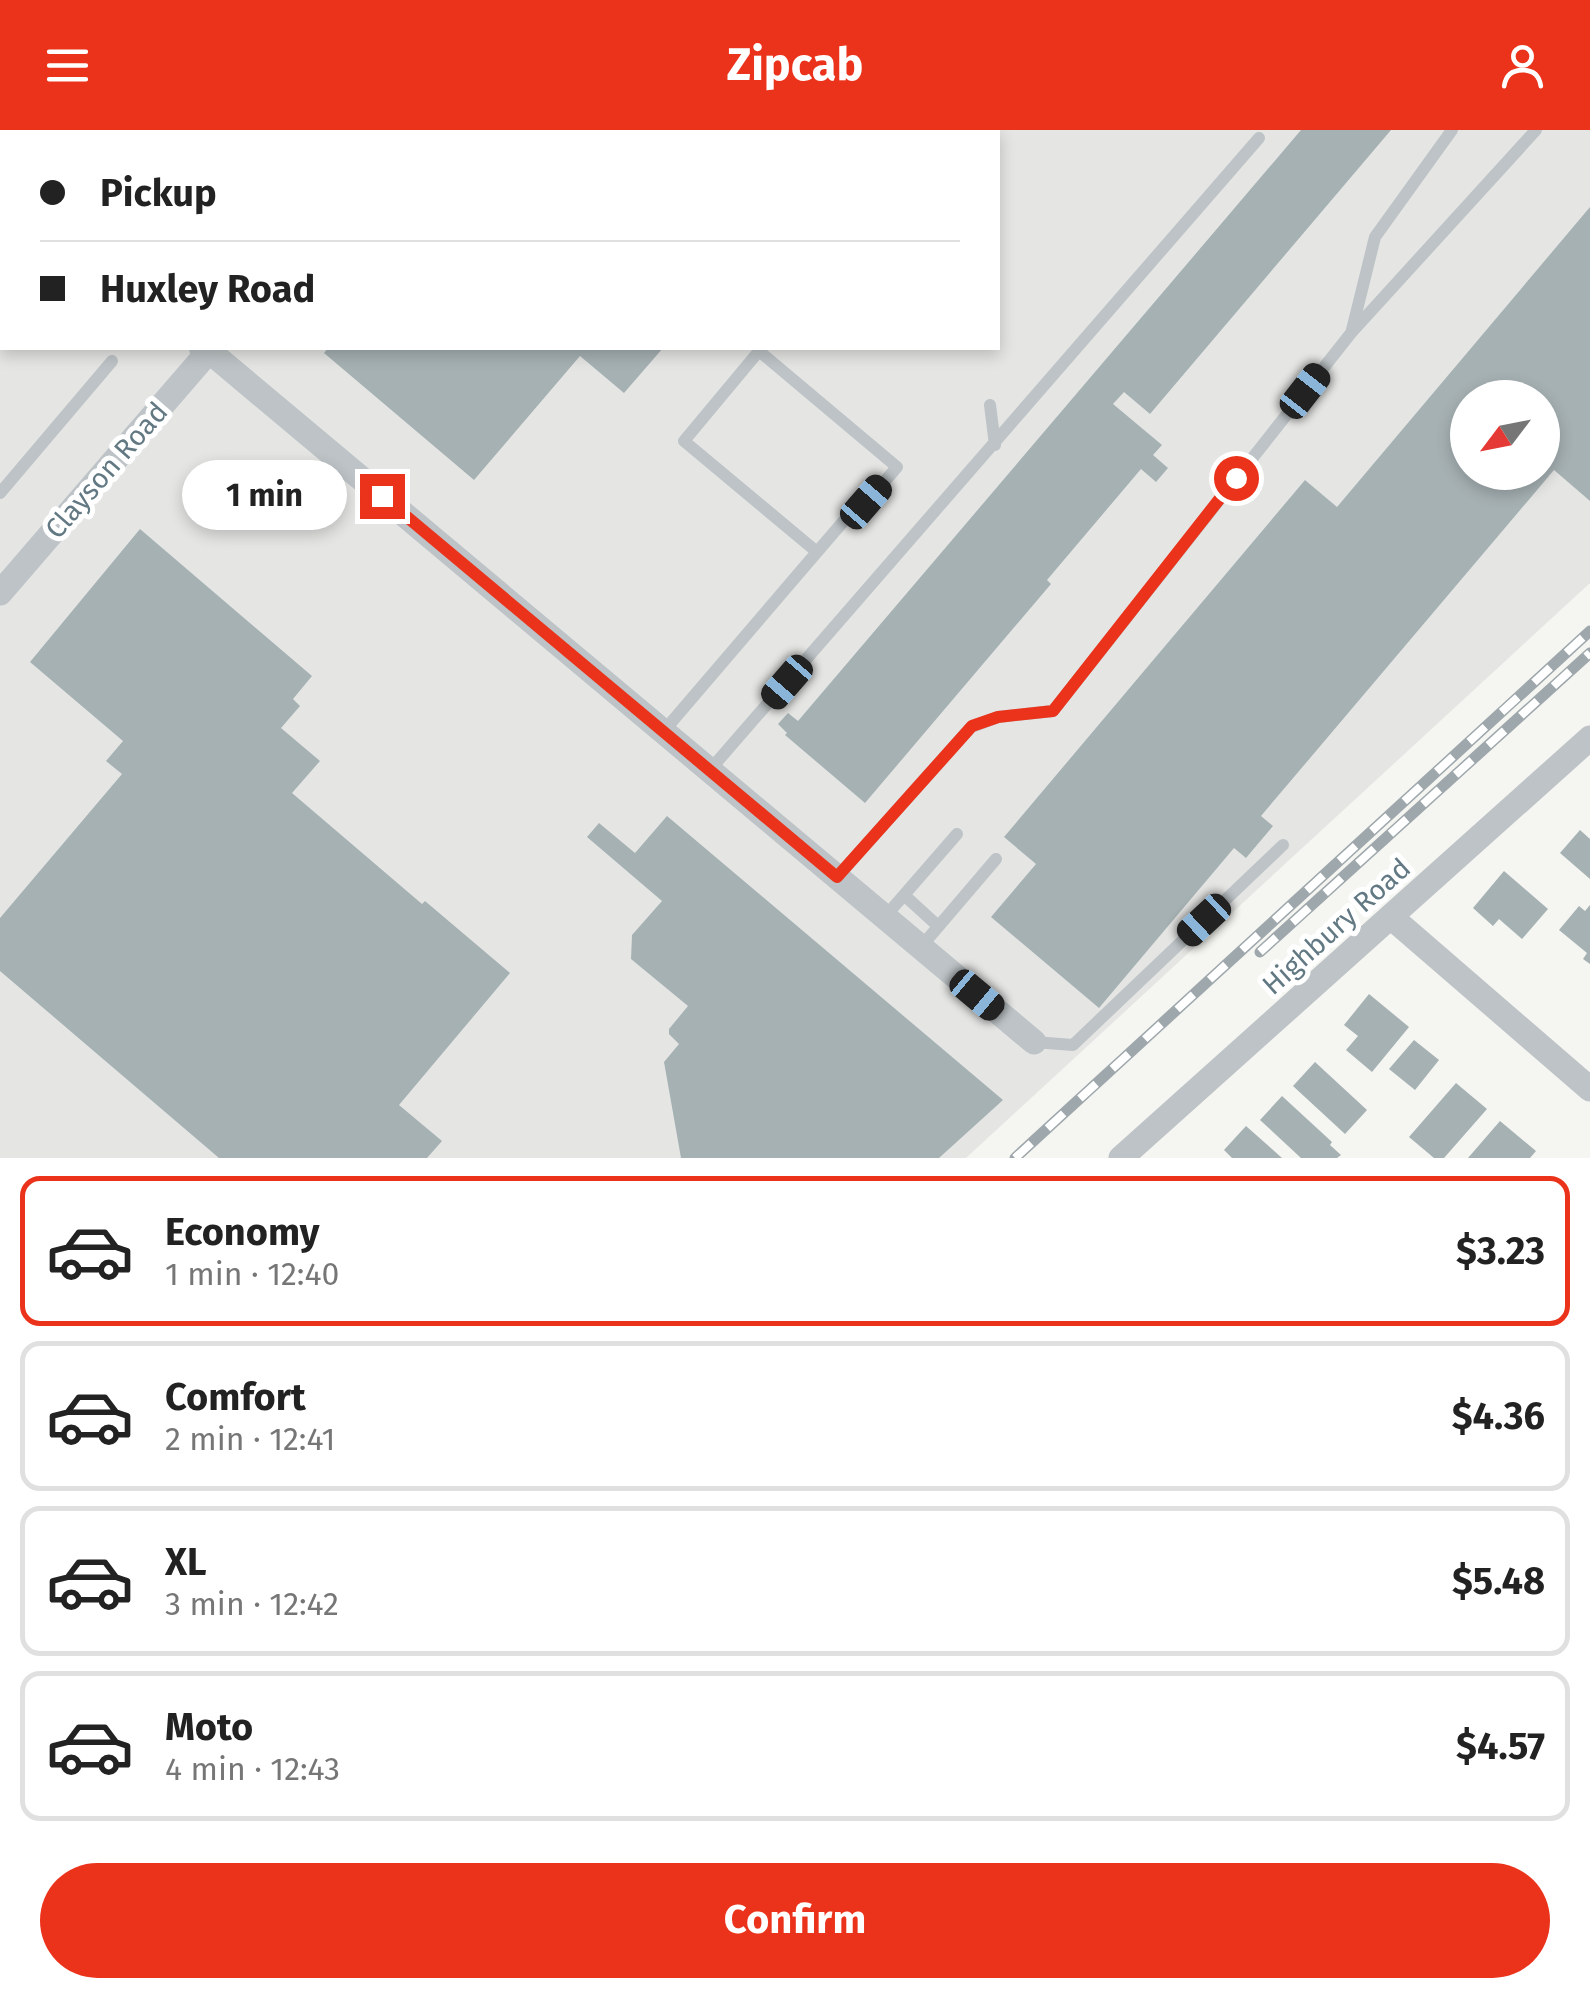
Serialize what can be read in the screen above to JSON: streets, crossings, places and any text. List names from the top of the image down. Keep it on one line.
{"streets":{"street":["Clayson Road","Highbury Road"]},"north":"bottom left","page":{"header":"Zipcab","banner":["Pickup","Huxley Road"],"bubble":"1 min","list":[{"name":"Economy","note":"1 min · 12:40","value":"$3.23"},{"name":"Comfort","note":"2 min · 12:41","value":"$4.36"},{"name":"XL","note":"3 min · 12:42","value":"$5.48"},{"name":"Moto","note":"4 min · 12:43","value":"$4.57"}],"buttons":"Confirm"}}
